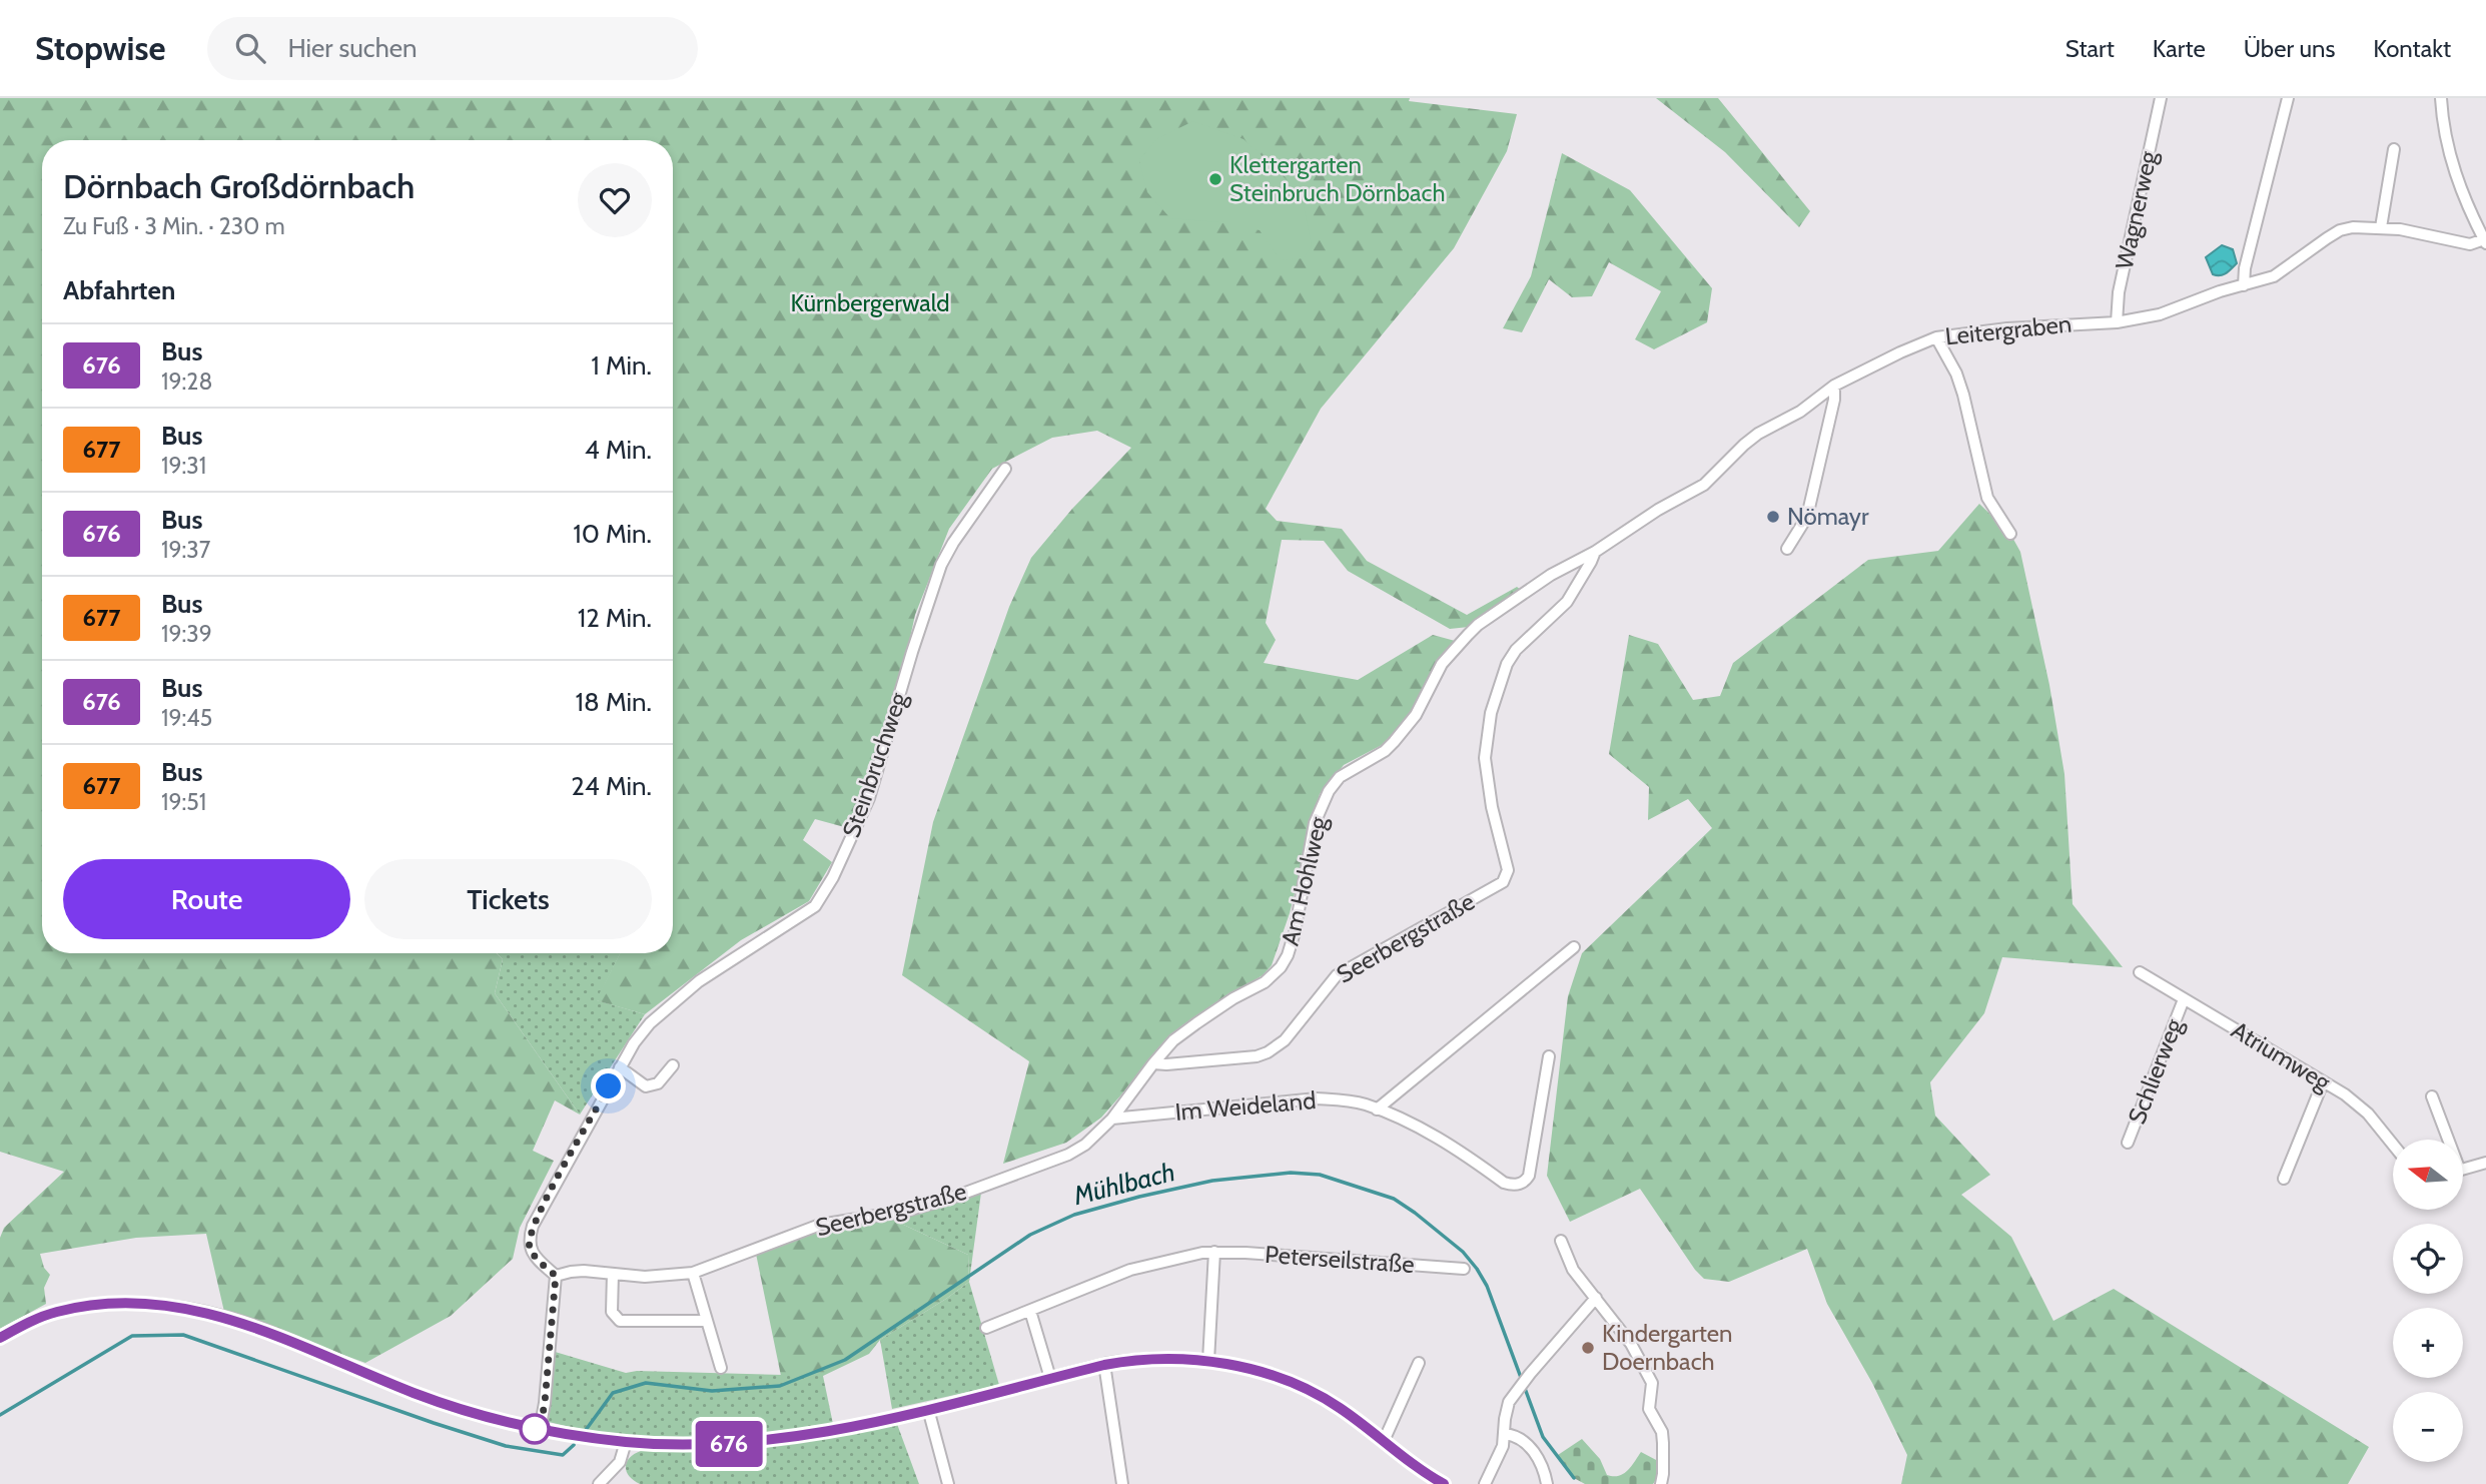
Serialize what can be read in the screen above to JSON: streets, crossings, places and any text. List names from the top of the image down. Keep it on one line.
{"streets":{"street":["Wagnerweg","Leitergraben","Steinbruchweg","Am Hohlweg","Seerbergstraße","Atriumweg","Schlierweg","Im Weideland","Peterseilstraße"]},"crossings":[["Wagnerweg","Leitergraben"],["Leitergraben","Am Hohlweg"],["Leitergraben","Seerbergstraße"],["Steinbruchweg","Seerbergstraße"],["Am Hohlweg","Seerbergstraße"],["Seerbergstraße","Im Weideland"],["Atriumweg","Schlierweg"]],"water":["Mühlbach"],"parks":["Kürnbergerwald"],"places":["Klettergarten Steinbruch Dörnbach","Nömayr","Kindergarten Doernbach"],"lines":["bus line 676"],"north":"left","page":{"header":"Stopwise","search":"Hier suchen","nav":["Start","Karte","Über uns","Kontakt"],"on_map":"676","heading":[["Dörnbach Großdörnbach","Zu Fuß · 3 Min. · 230 m"],"Abfahrten"],"list":[{"mark":"676","name":"Bus","note":"19:28","value":"1 Min."},{"mark":"677","name":"Bus","note":"19:31","value":"4 Min."},{"mark":"676","name":"Bus","note":"19:37","value":"10 Min."},{"mark":"677","name":"Bus","note":"19:39","value":"12 Min."},{"mark":"676","name":"Bus","note":"19:45","value":"18 Min."},{"mark":"677","name":"Bus","note":"19:51","value":"24 Min."}],"buttons":["Route","Tickets"],"map_buttons":["+","−"]}}
